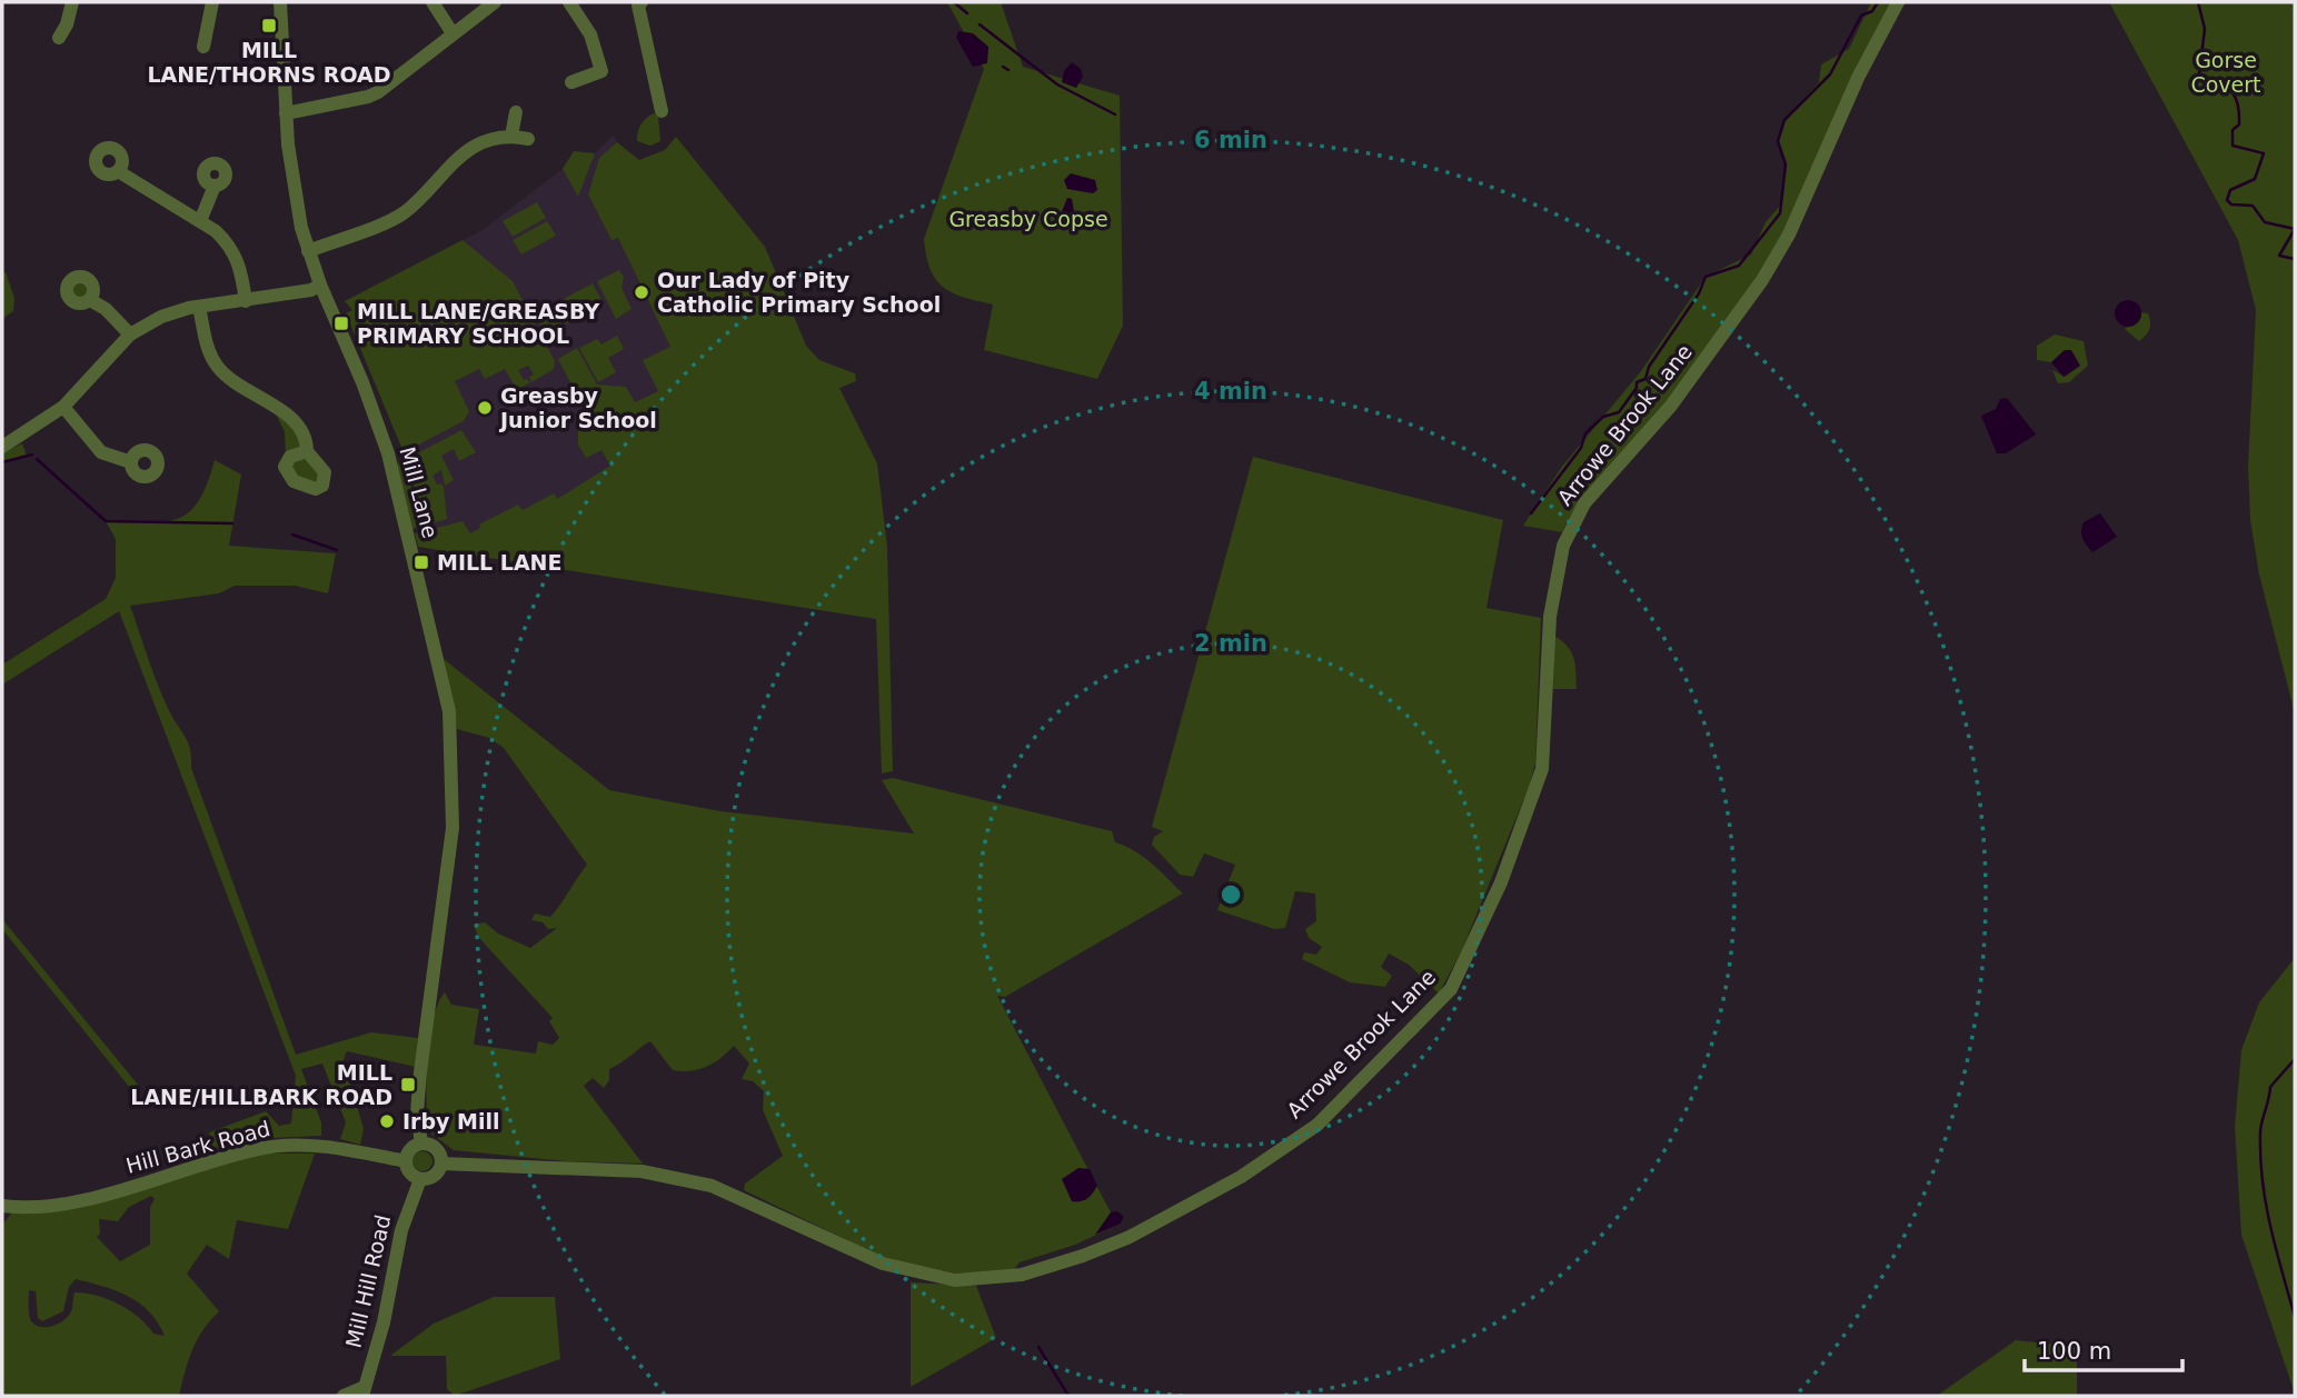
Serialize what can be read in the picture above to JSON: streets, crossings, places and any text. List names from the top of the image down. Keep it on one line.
{"streets":{"street":["Arrowe Brook Lane","Mill Lane","Hill Bark Road","Mill Hill Road"]},"crossings":[["Arrowe Brook Lane","Mill Lane"],["Arrowe Brook Lane","Hill Bark Road"],["Arrowe Brook Lane","Mill Hill Road"],["Mill Lane","Hill Bark Road"],["Mill Lane","Mill Hill Road"],["Hill Bark Road","Mill Hill Road"]],"parks":["Gorse Covert","Greasby Copse"],"places":{"transit":["MILL LANE/THORNS ROAD","MILL LANE/GREASBY PRIMARY SCHOOL","MILL LANE","MILL LANE/HILLBARK ROAD"],"other":["Our Lady of Pity Catholic Primary School","Greasby Junior School","Irby Mill"]},"scale_bar":"100 m","rings":["6 min","4 min","2 min"]}
